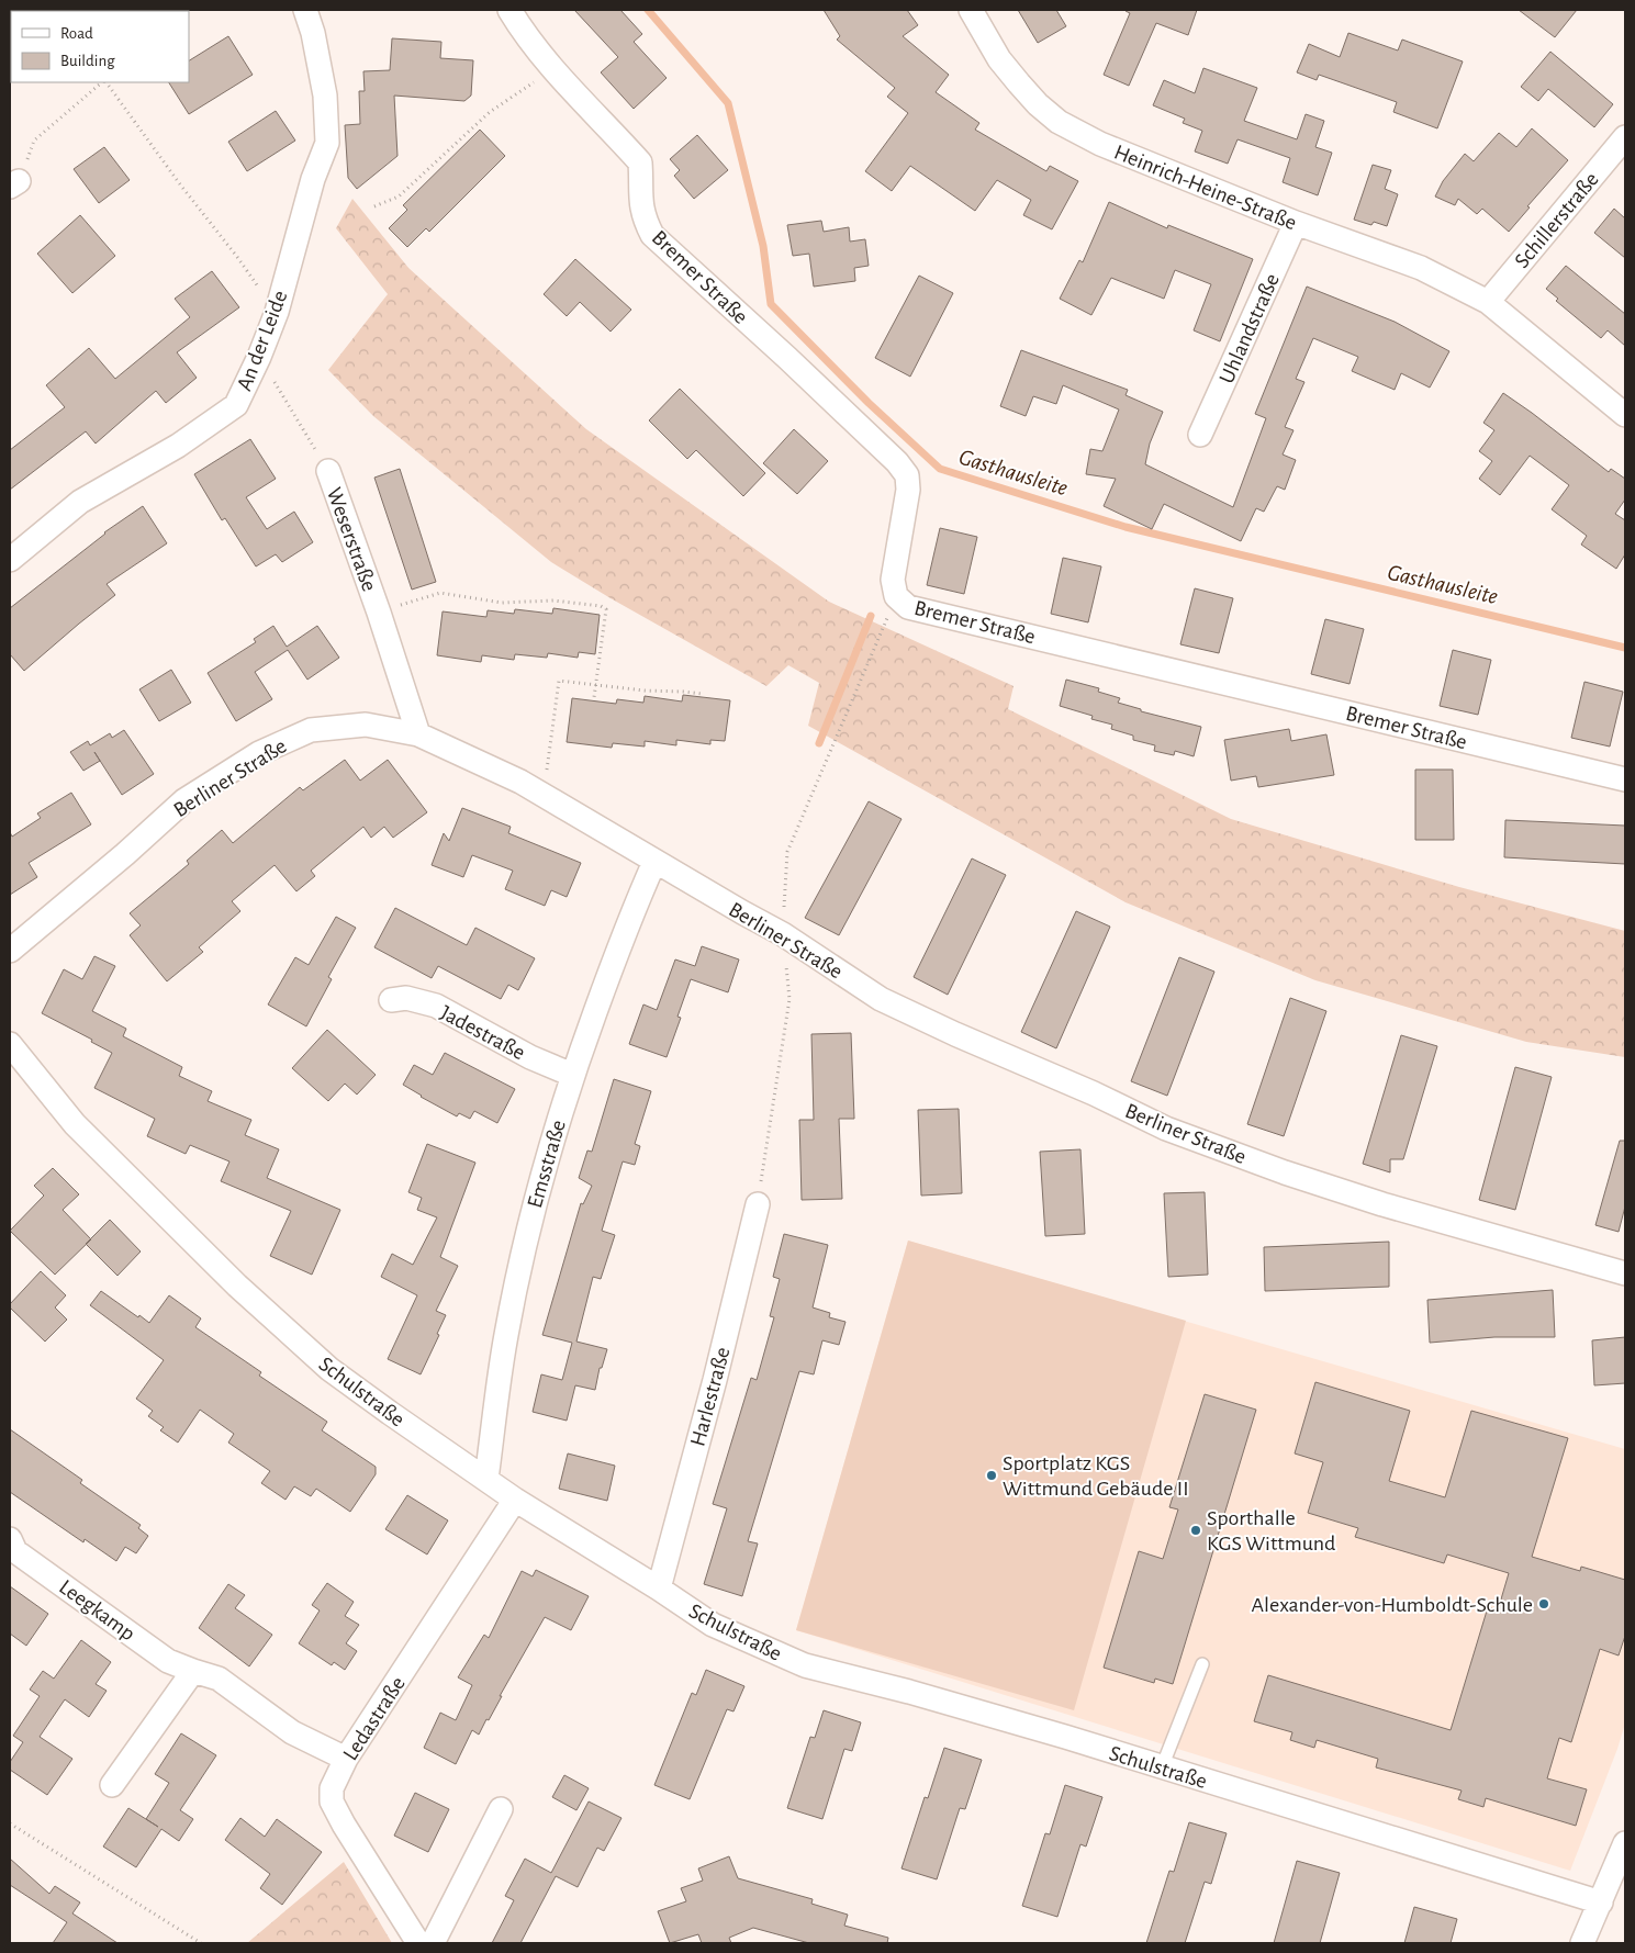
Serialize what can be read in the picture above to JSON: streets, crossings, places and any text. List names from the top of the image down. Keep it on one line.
{"streets":{"street":["Heinrich-Heine-Straße","Schillerstraße","Bremer Straße","Uhlandstraße","An der Leide","Weserstraße","Berliner Straße","Jadestraße","Emsstraße","Schulstraße","Harlestraße","Leegkamp","Ledastraße"]},"crossings":[["Heinrich-Heine-Straße","Schillerstraße"],["Heinrich-Heine-Straße","Uhlandstraße"],["An der Leide","Weserstraße"],["Weserstraße","Berliner Straße"],["Berliner Straße","Emsstraße"],["Jadestraße","Emsstraße"],["Emsstraße","Schulstraße"],["Schulstraße","Harlestraße"],["Schulstraße","Ledastraße"],["Leegkamp","Ledastraße"]],"water":["Gasthausleite"],"places":["Sportplatz KGS Wittmund Gebäude II","Sporthalle KGS Wittmund","Alexander-von-Humboldt-Schule"],"legend":["Road","Building"]}
